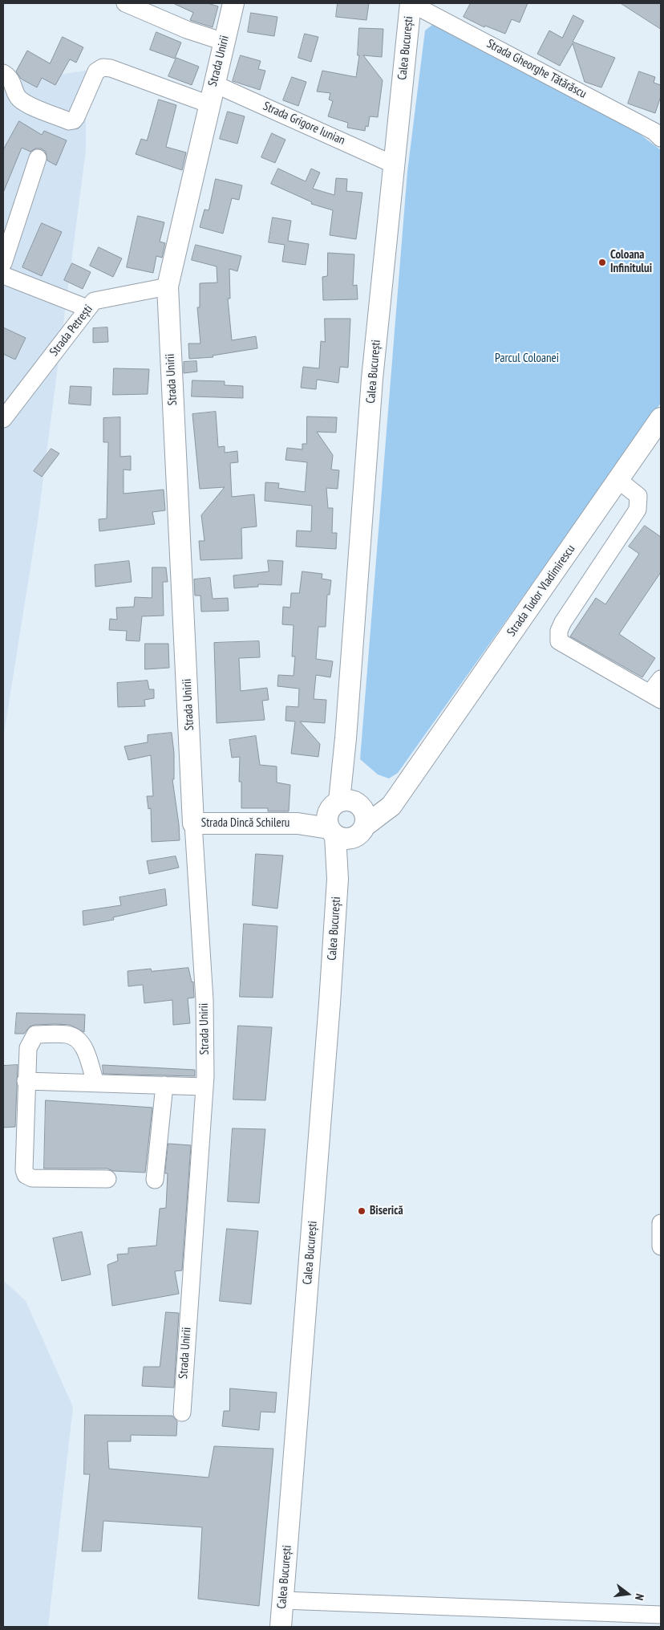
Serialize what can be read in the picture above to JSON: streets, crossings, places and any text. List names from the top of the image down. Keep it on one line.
{"streets":{"main road":["Calea București","Strada Unirii","Strada Tudor Vladimirescu","Strada Dincă Schileru"],"street":["Strada Gheorghe Tătărăscu","Strada Grigore Iunian","Strada Petrești"]},"crossings":[["Calea București","Strada Gheorghe Tătărăscu"],["Calea București","Strada Grigore Iunian"],["Calea București","Strada Tudor Vladimirescu"],["Calea București","Strada Dincă Schileru"],["Strada Unirii","Strada Grigore Iunian"],["Strada Unirii","Strada Petrești"],["Strada Unirii","Strada Dincă Schileru"],["Strada Tudor Vladimirescu","Strada Dincă Schileru"]],"parks":["Parcul Coloanei"],"places":["Coloana Infinitului","Biserică"],"north":"right"}
